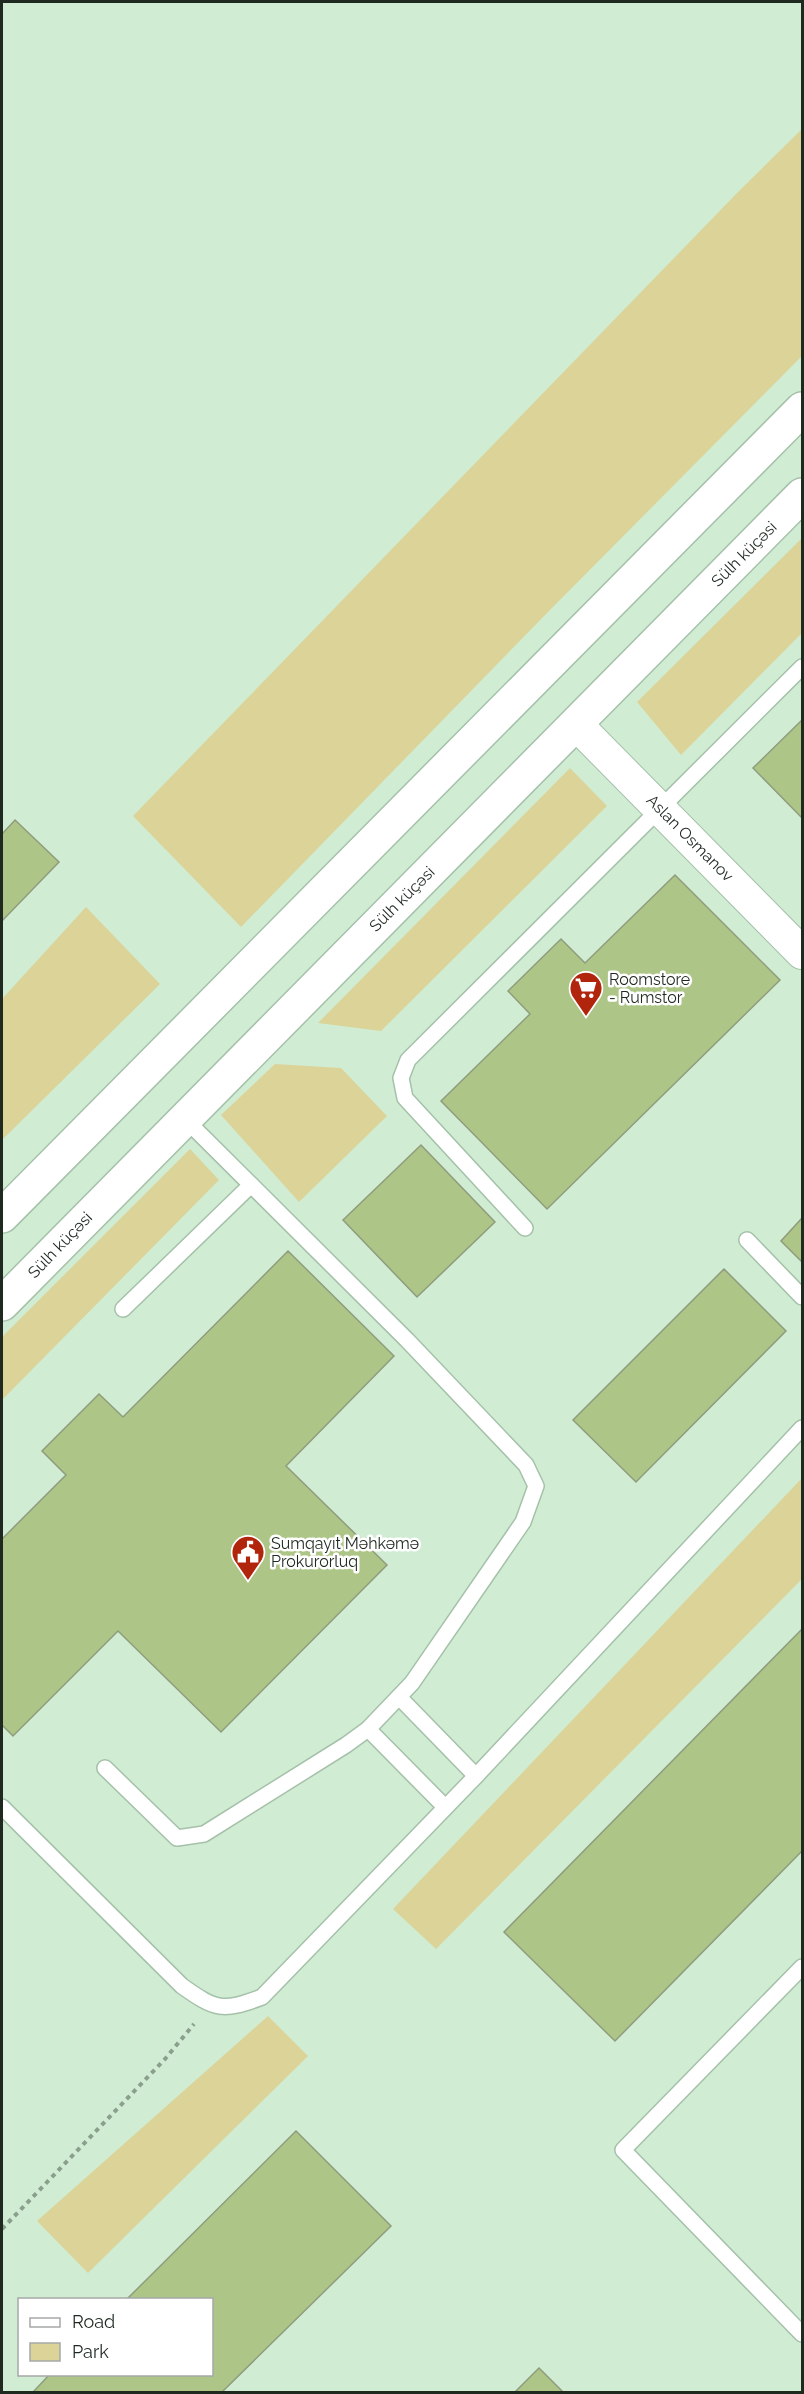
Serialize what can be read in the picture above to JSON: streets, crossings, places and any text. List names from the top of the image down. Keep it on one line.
{"streets":{"highway":["Sülh küçəsi"],"street":["Aslan Osmanov"]},"crossings":[["Sülh küçəsi","Aslan Osmanov"]],"places":{"supermarket":["Roomstore - Rumstor"],"public building":["Sumqayıt Məhkəmə Prokurorluq"]},"legend":["Road","Park"]}
